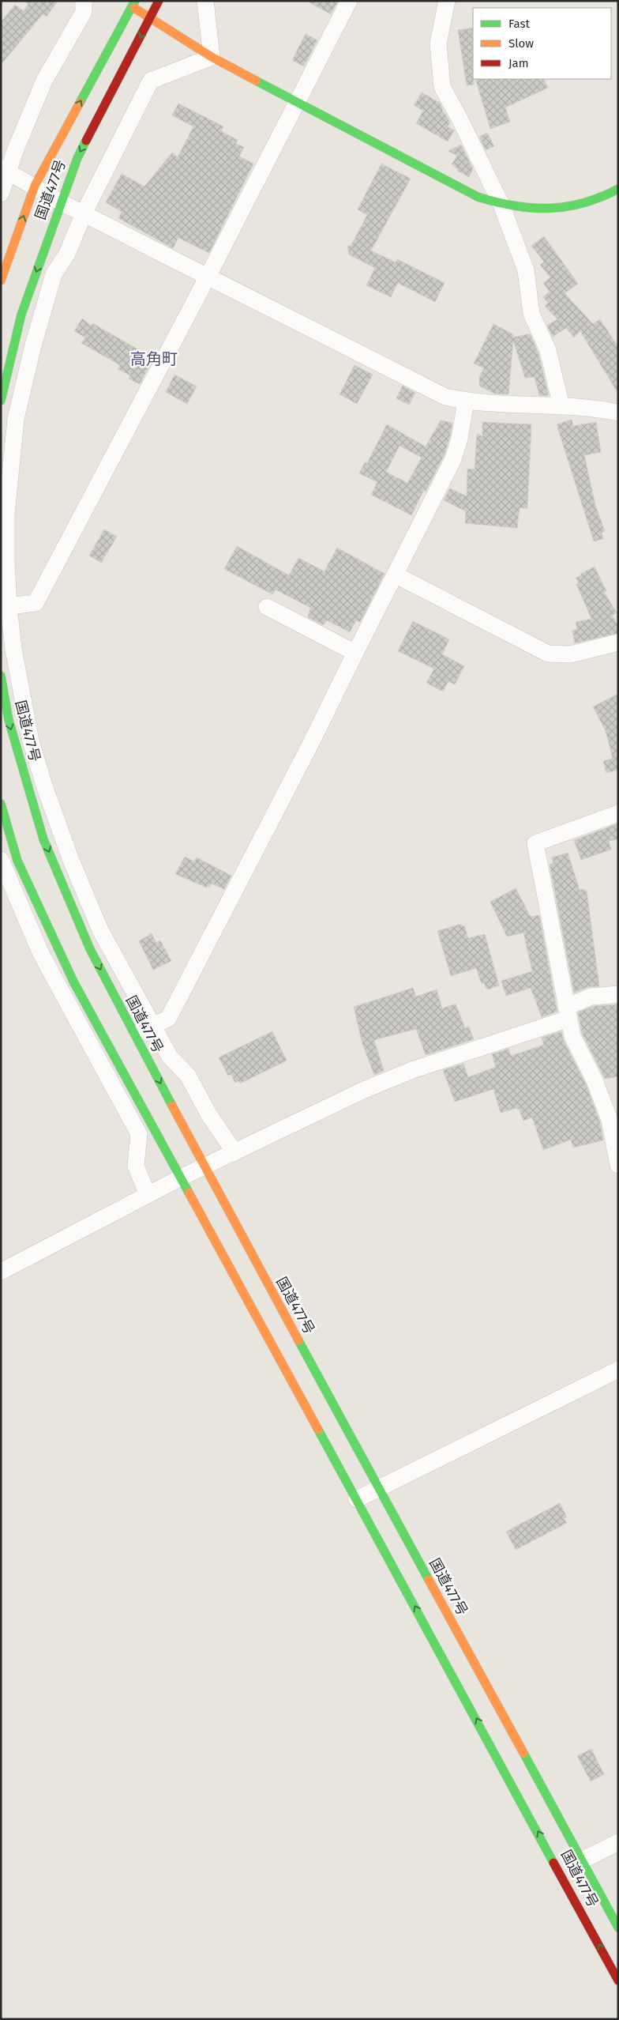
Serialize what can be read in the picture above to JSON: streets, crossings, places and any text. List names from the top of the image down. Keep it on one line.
{"streets":{"main road":["国道477号"]},"districts":["高角町"],"legend":["Fast","Slow","Jam"]}
